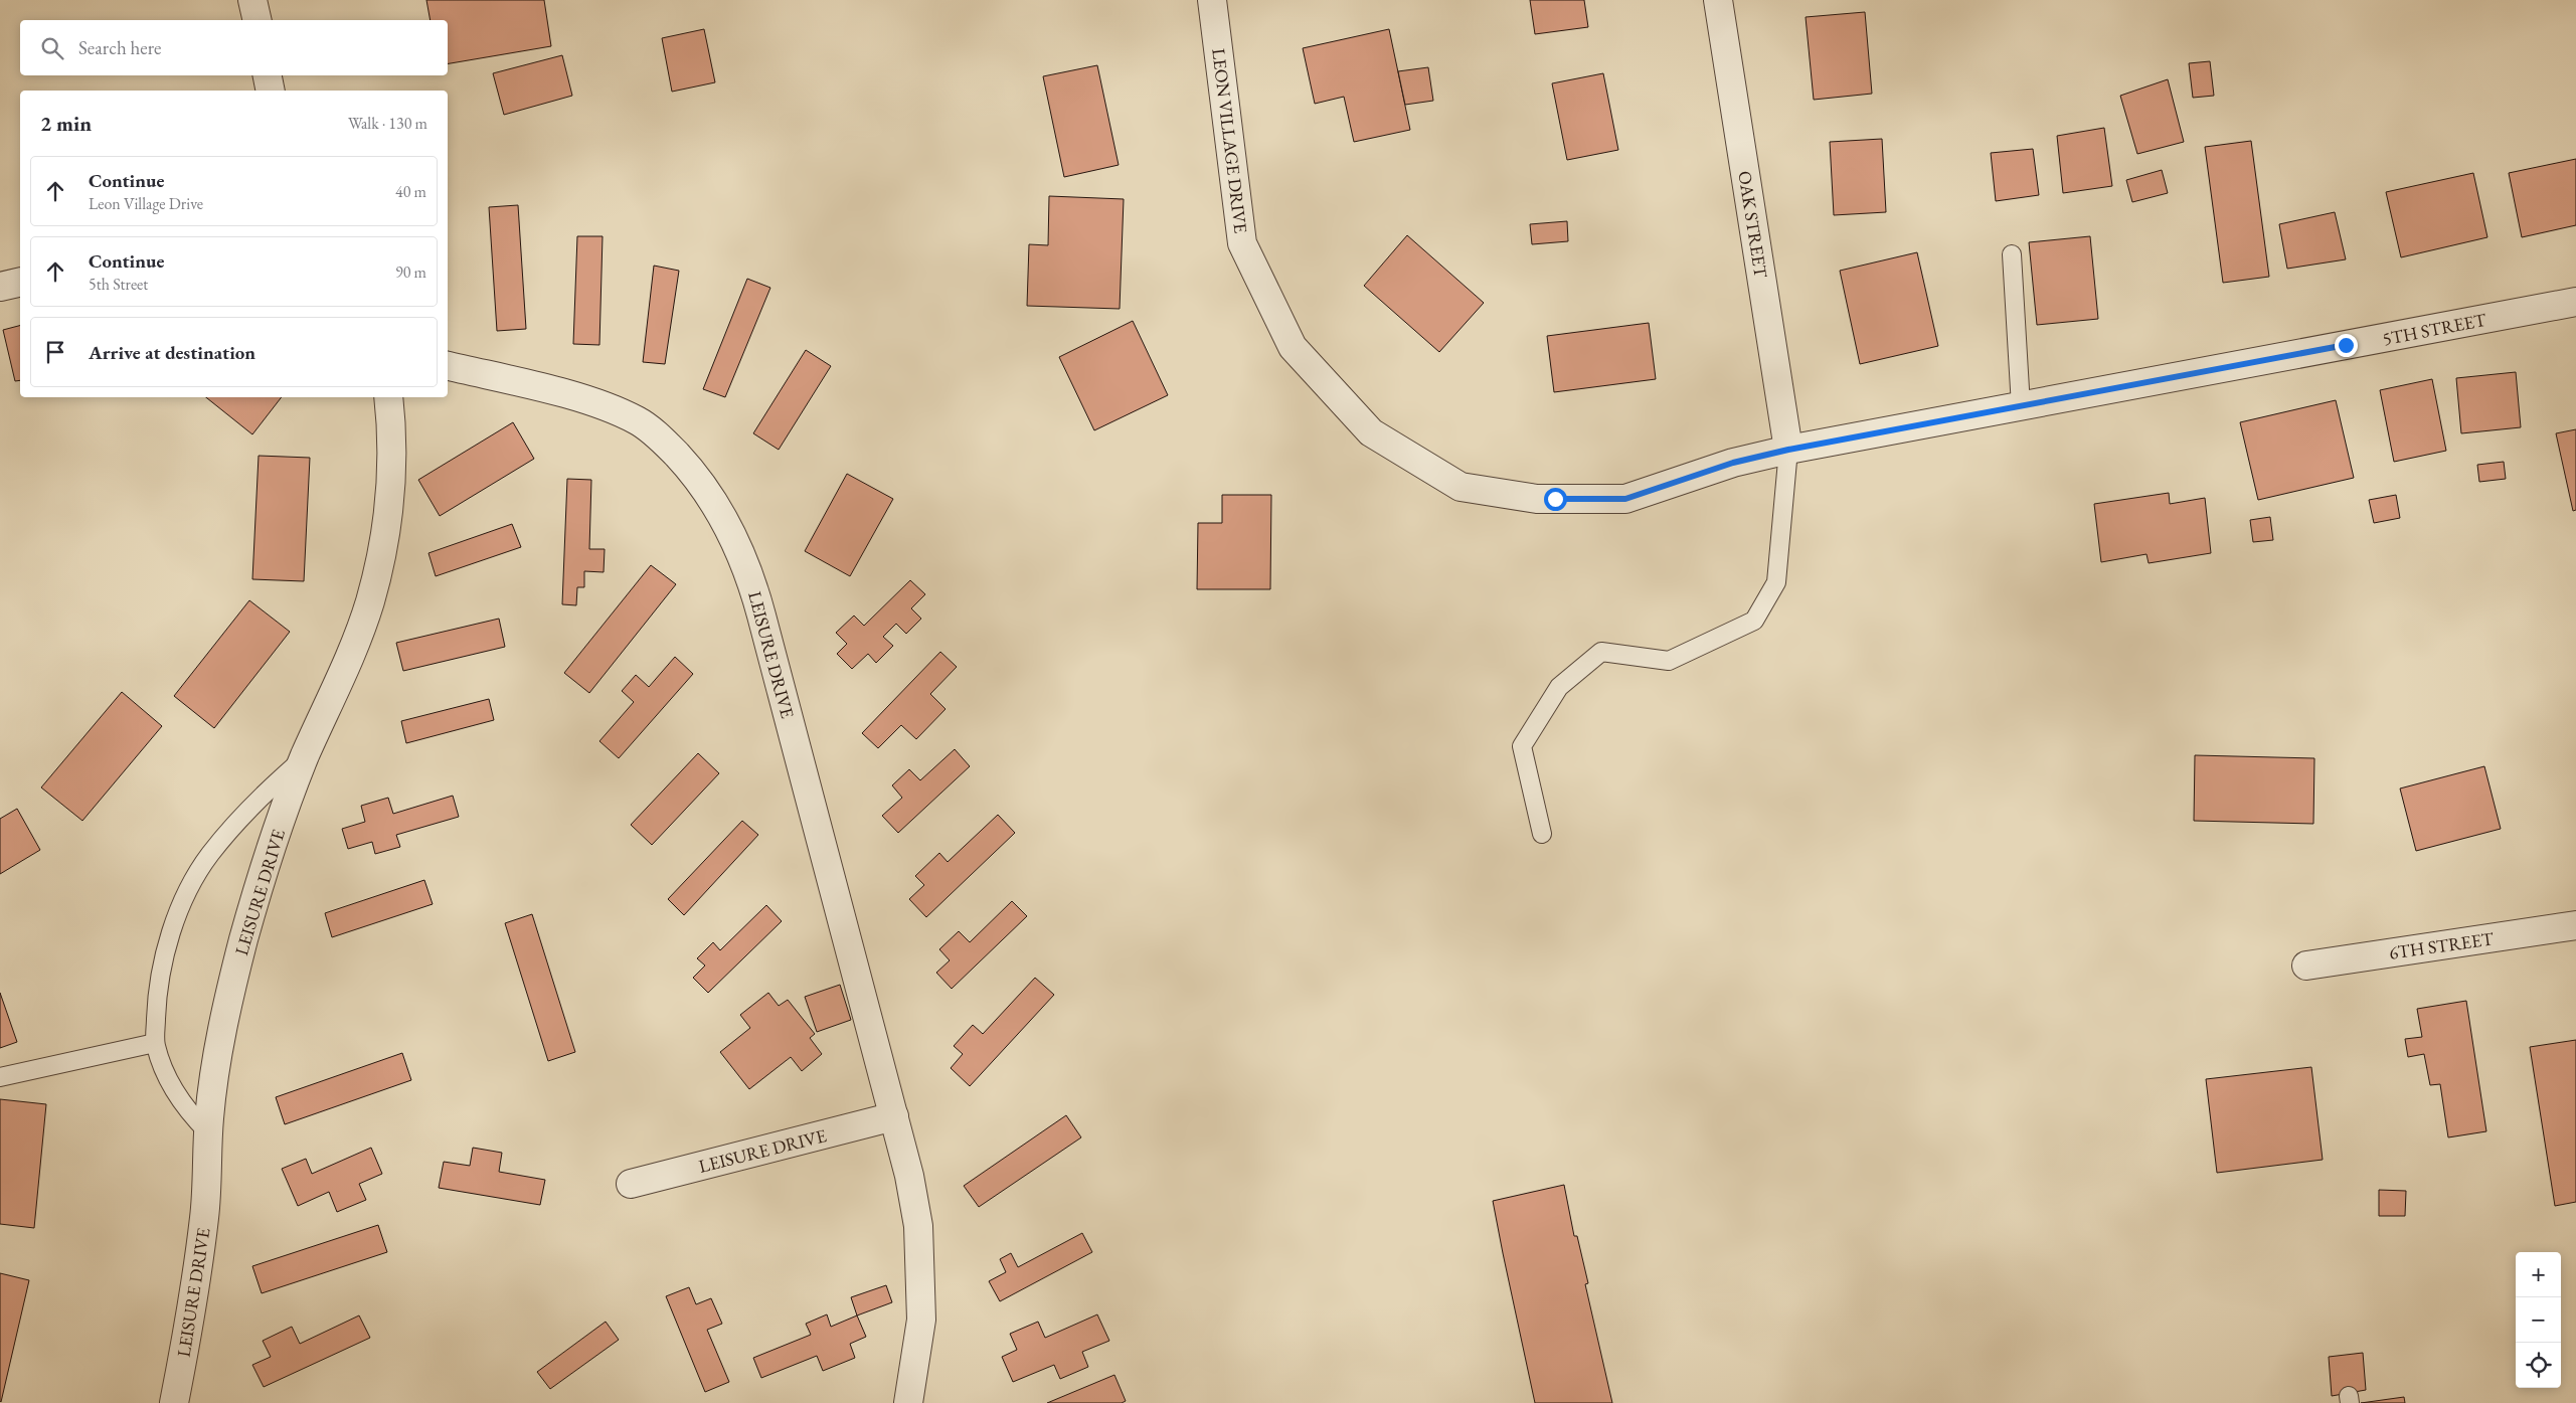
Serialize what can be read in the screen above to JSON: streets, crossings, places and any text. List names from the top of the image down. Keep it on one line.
{"streets":{"street":["LEON VILLAGE DRIVE","OAK STREET","5TH STREET","LEISURE DRIVE","6TH STREET"]},"crossings":[["LEON VILLAGE DRIVE","OAK STREET"],["LEON VILLAGE DRIVE","5TH STREET"],["OAK STREET","5TH STREET"]],"page":{"search":"Search here","heading":["2 min","Walk · 130 m"],"list":[["Continue","Leon Village Drive","40 m"],["Continue","5th Street","90 m"],"Arrive at destination"],"map_buttons":["+","−"]}}
